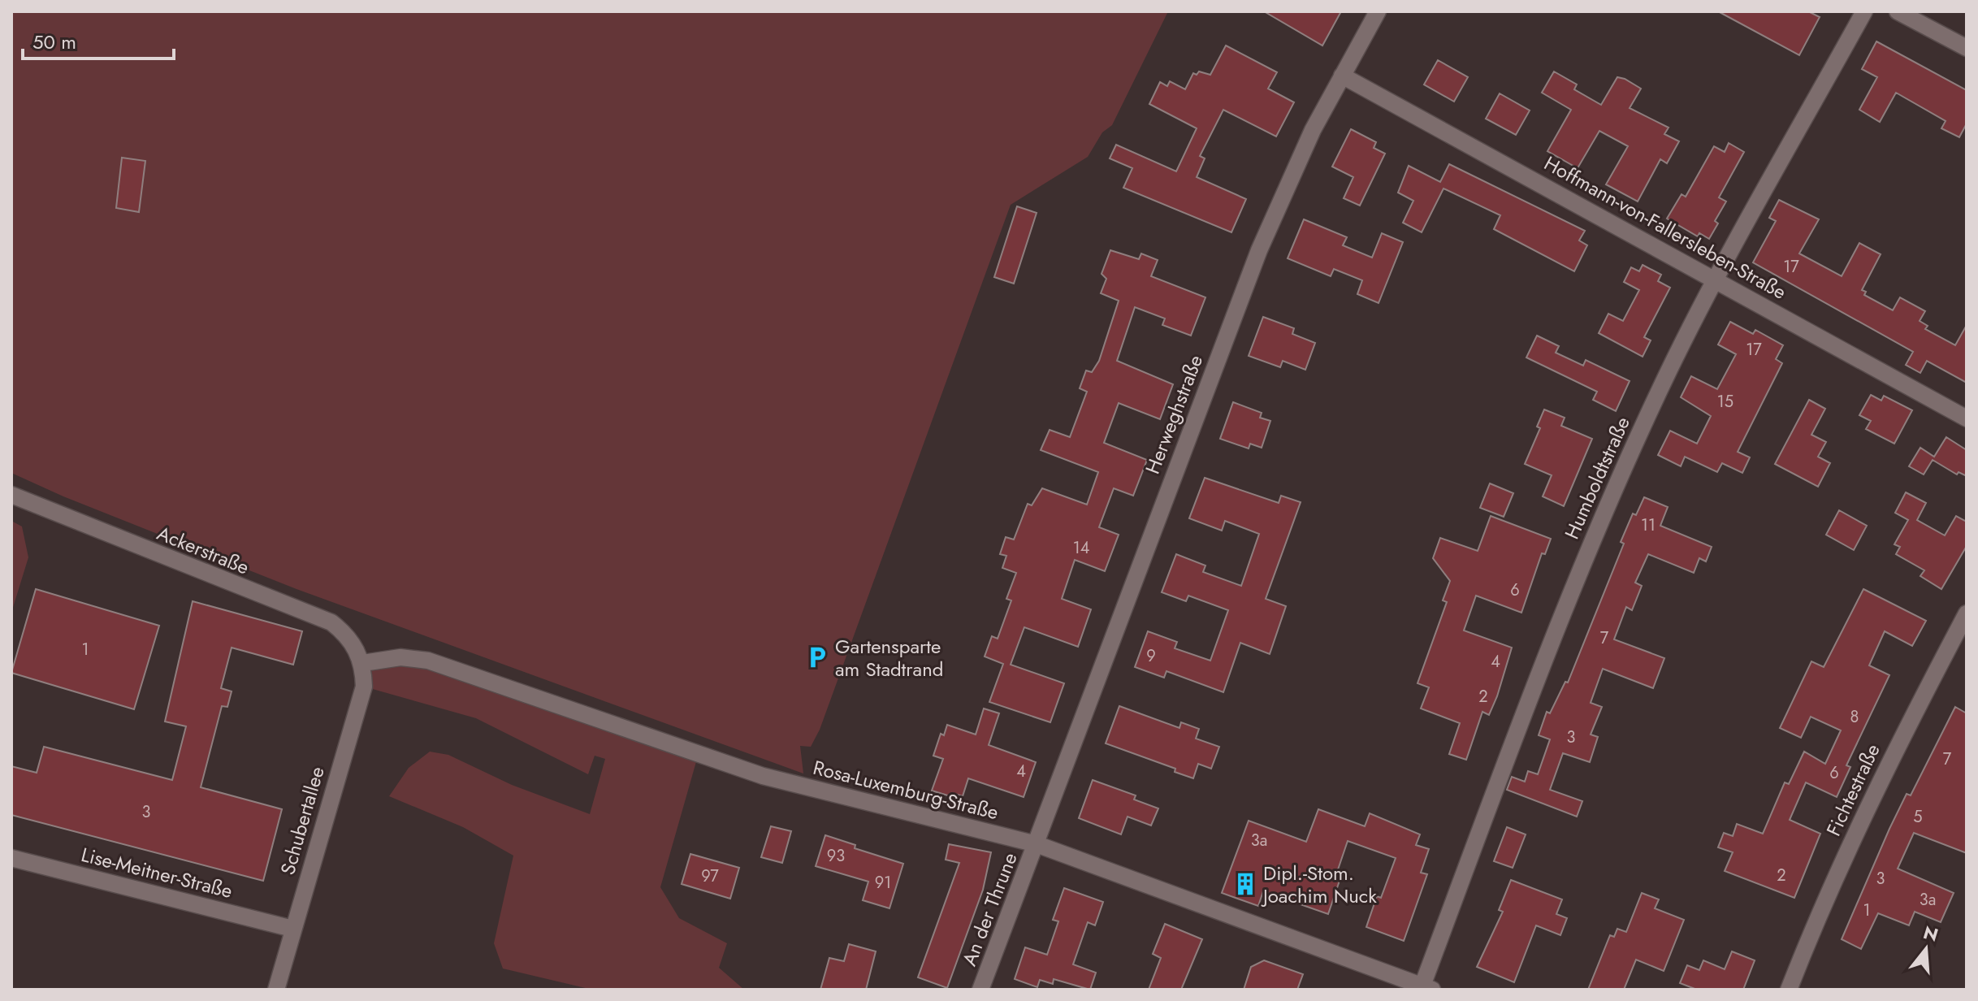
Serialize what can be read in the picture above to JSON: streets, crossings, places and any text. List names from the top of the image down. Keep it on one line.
{"streets":{"street":["Hoffmann-von-Fallersleben-Straße","Herweghstraße","Humboldtstraße","Ackerstraße","Rosa-Luxemburg-Straße","Fichtestraße","Schubertallee","Lise-Meitner-Straße","An der Thrune"]},"crossings":[["Hoffmann-von-Fallersleben-Straße","Herweghstraße"],["Hoffmann-von-Fallersleben-Straße","Humboldtstraße"],["Herweghstraße","Rosa-Luxemburg-Straße"],["Herweghstraße","An der Thrune"],["Humboldtstraße","Rosa-Luxemburg-Straße"],["Ackerstraße","Rosa-Luxemburg-Straße"],["Ackerstraße","Schubertallee"],["Rosa-Luxemburg-Straße","Schubertallee"],["Rosa-Luxemburg-Straße","An der Thrune"],["Schubertallee","Lise-Meitner-Straße"]],"places":{"parking":["Gartensparte am Stadtrand"],"building":["Dipl.-Stom. Joachim Nuck"]},"house_numbers":["17","17","15","11","14","6","7","1","9","4","2","8","3","7","4","6","3","5","3a","93","2","97","3","91","3a","1"],"scale_bar":"50 m","north":"top"}
